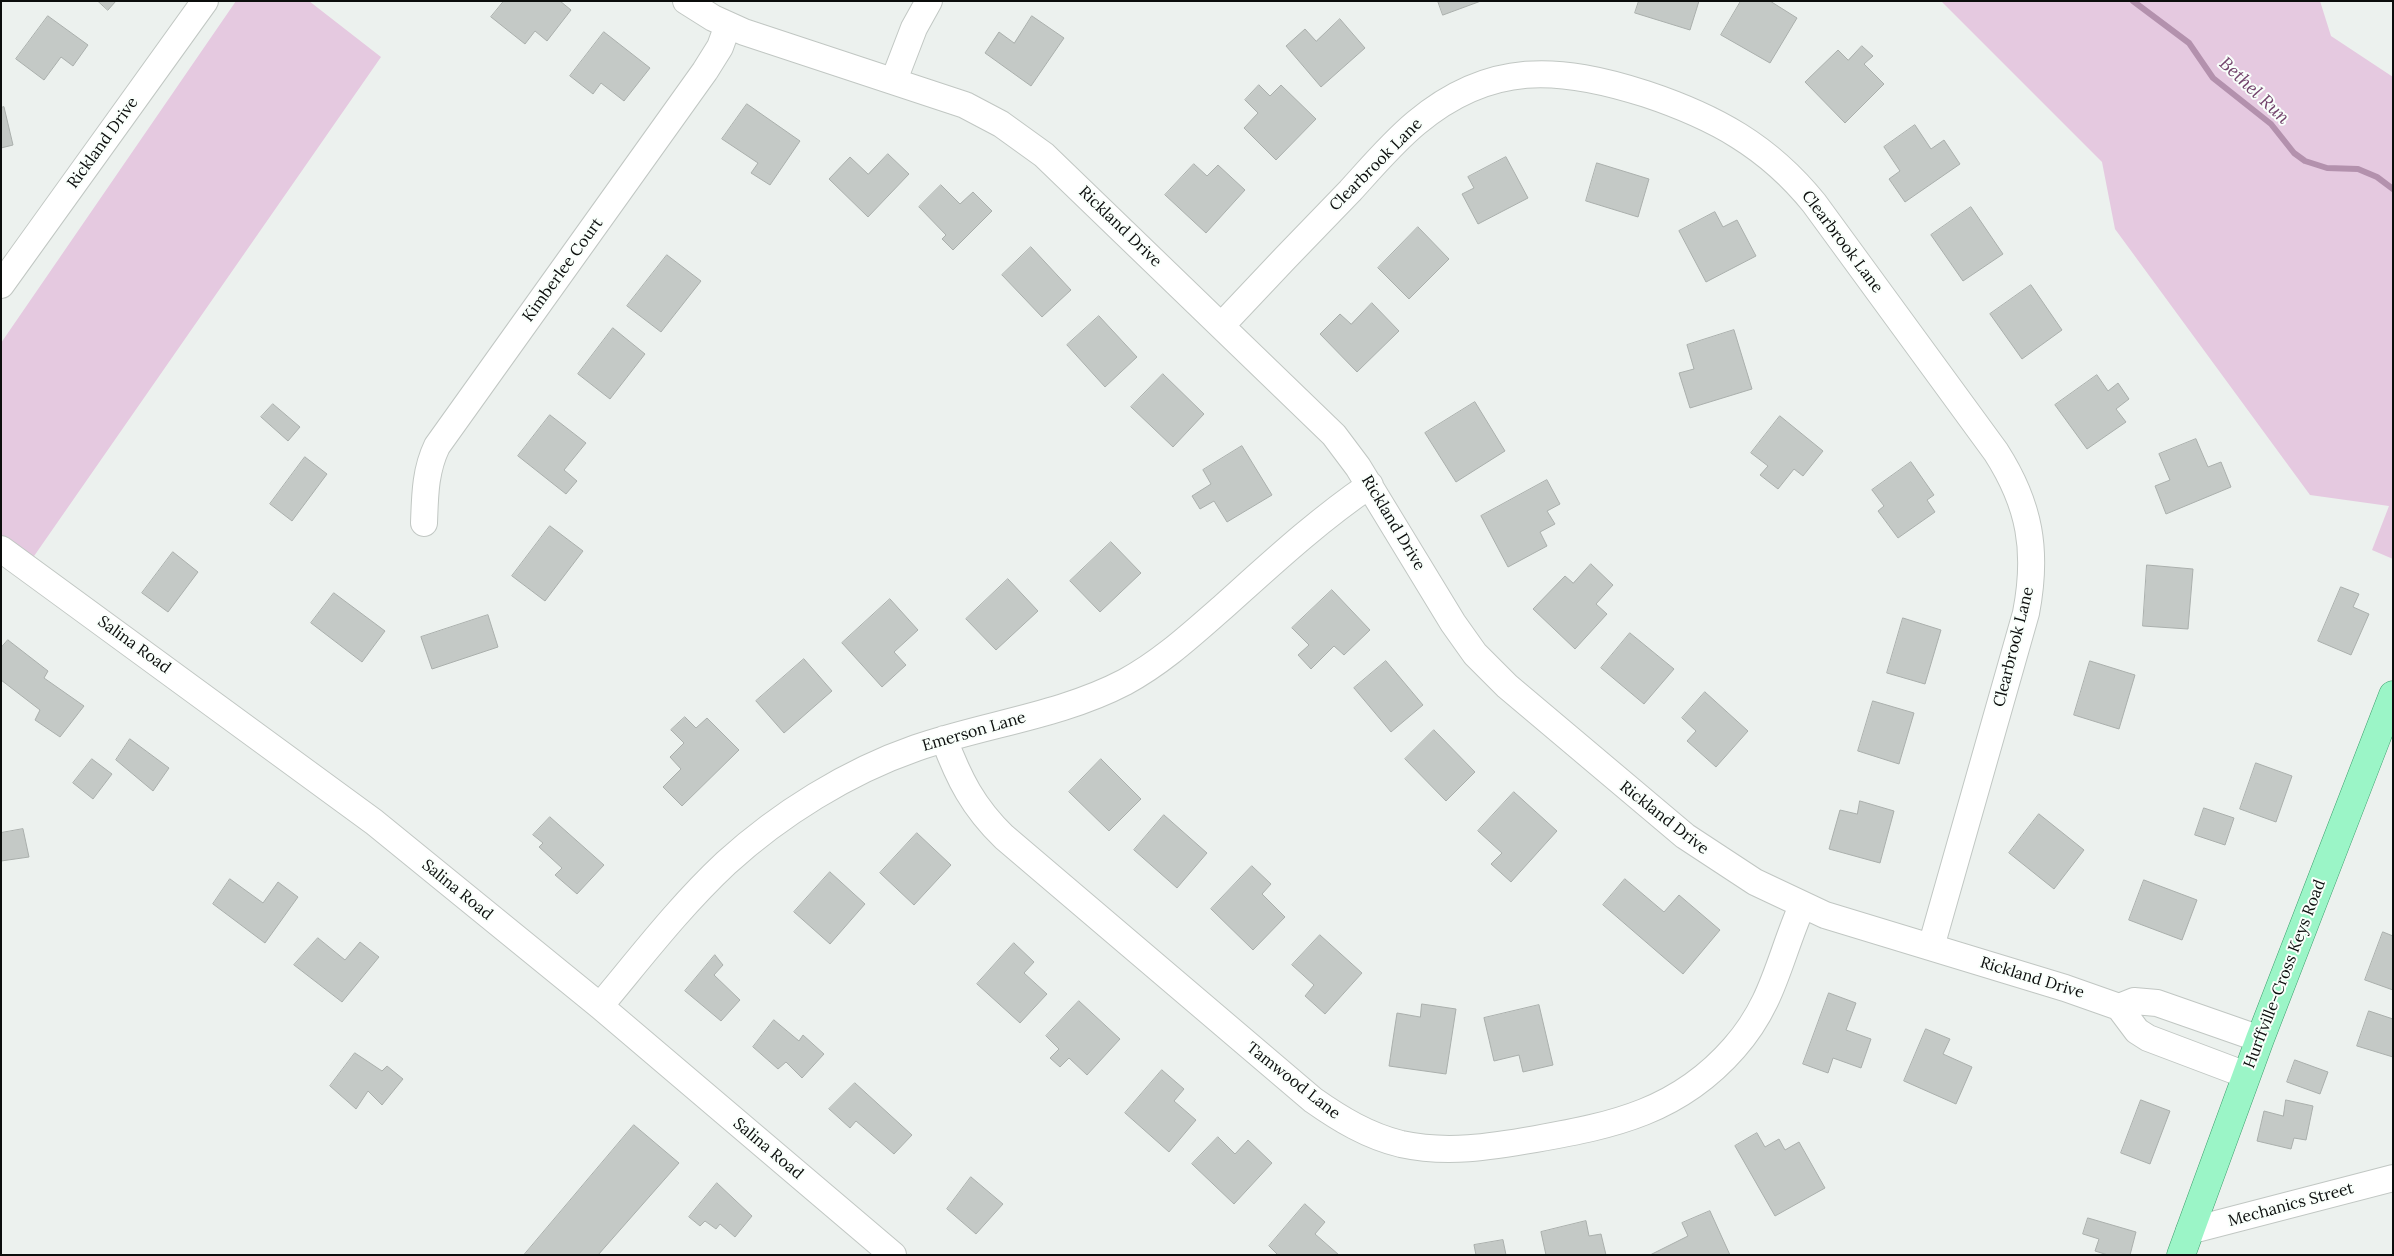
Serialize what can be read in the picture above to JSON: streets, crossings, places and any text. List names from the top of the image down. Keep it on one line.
{"streets":{"main road":["Hurffville-Cross Keys Road"],"street":["Rickland Drive","Clearbrook Lane","Kimberlee Court","Salina Road","Emerson Lane","Tamwood Lane","Mechanics Street"]},"crossings":[["Rickland Drive","Clearbrook Lane"],["Rickland Drive","Kimberlee Court"],["Rickland Drive","Emerson Lane"],["Rickland Drive","Tamwood Lane"],["Salina Road","Emerson Lane"],["Emerson Lane","Tamwood Lane"],["Hurffville-Cross Keys Road","Mechanics Street"]],"water":["Bethel Run"]}
